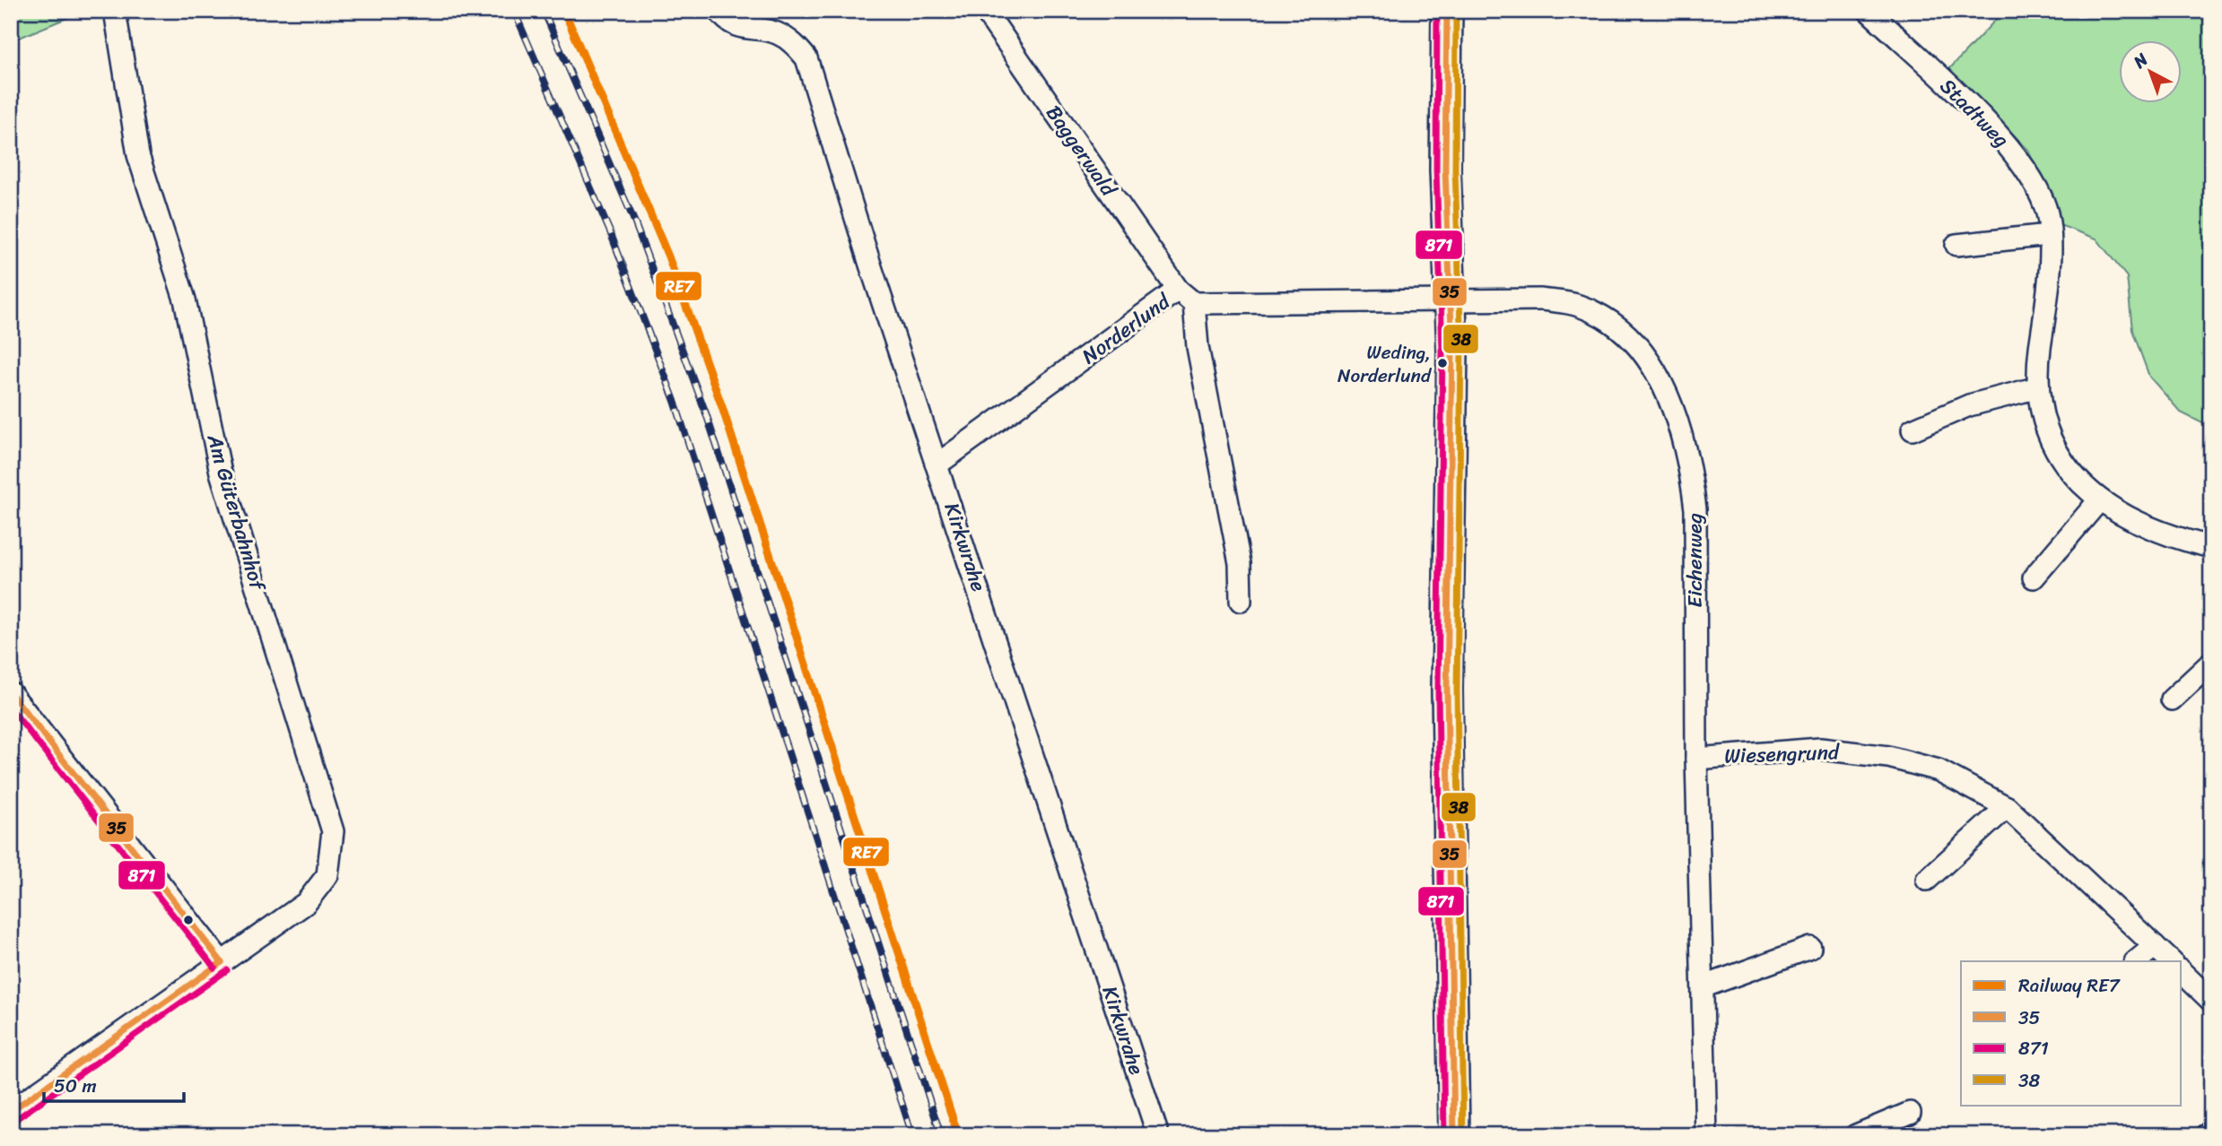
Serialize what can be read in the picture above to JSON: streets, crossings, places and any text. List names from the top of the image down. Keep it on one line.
{"streets":{"street":["Stadtweg","Baggerwald","Norderlund","Am Güterbahnhof","Kirkwrahe","Eichenweg","Wiesengrund"]},"crossings":[["Baggerwald","Norderlund"],["Norderlund","Kirkwrahe"],["Norderlund","Eichenweg"],["Eichenweg","Wiesengrund"]],"places":["Weding, Norderlund"],"lines":["rail line RE7","transit line 35","transit line 871","transit line 38"],"legend":["Railway RE7","35","871","38"],"scale_bar":"50 m","north":"top left"}
